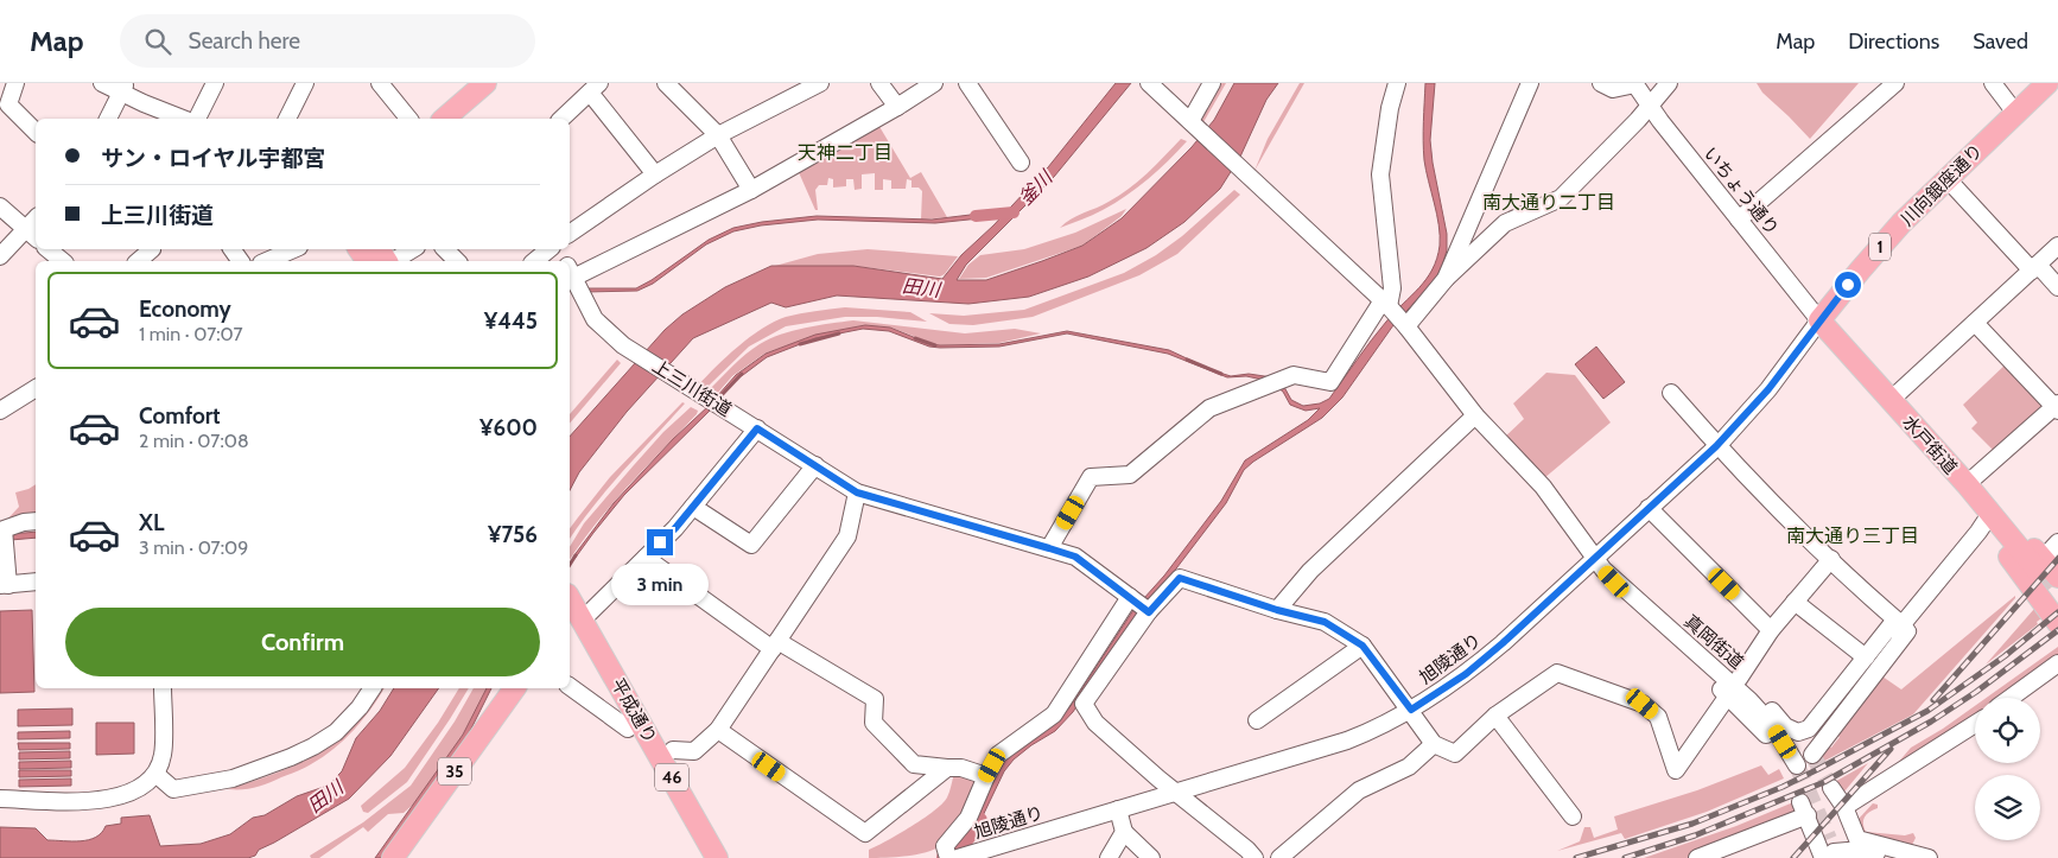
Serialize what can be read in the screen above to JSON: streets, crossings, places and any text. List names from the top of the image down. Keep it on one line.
{"streets":{"main road":["川向銀座通り","1","水戸街道","平成通り","35","46"],"street":["いちょう通り","上三川街道","真岡街道","旭陵通り"]},"crossings":[["川向銀座通り","いちょう通り"],["川向銀座通り","水戸街道"],["川向銀座通り","旭陵通り"],["いちょう通り","水戸街道"],["いちょう通り","旭陵通り"],["水戸街道","旭陵通り"],["真岡街道","旭陵通り"]],"districts":["天神二丁目","南大通り二丁目","南大通り三丁目"],"water":["釜川","田川"],"page":{"header":"Map","search":"Search here","nav":["Map","Directions","Saved"],"banner":["サン・ロイヤル宇都宮","上三川街道"],"list":[{"name":"Economy","note":"1 min · 07:07","value":"¥445"},{"name":"Comfort","note":"2 min · 07:08","value":"¥600"},{"name":"XL","note":"3 min · 07:09","value":"¥756"}],"bubble":"3 min","buttons":"Confirm"}}
